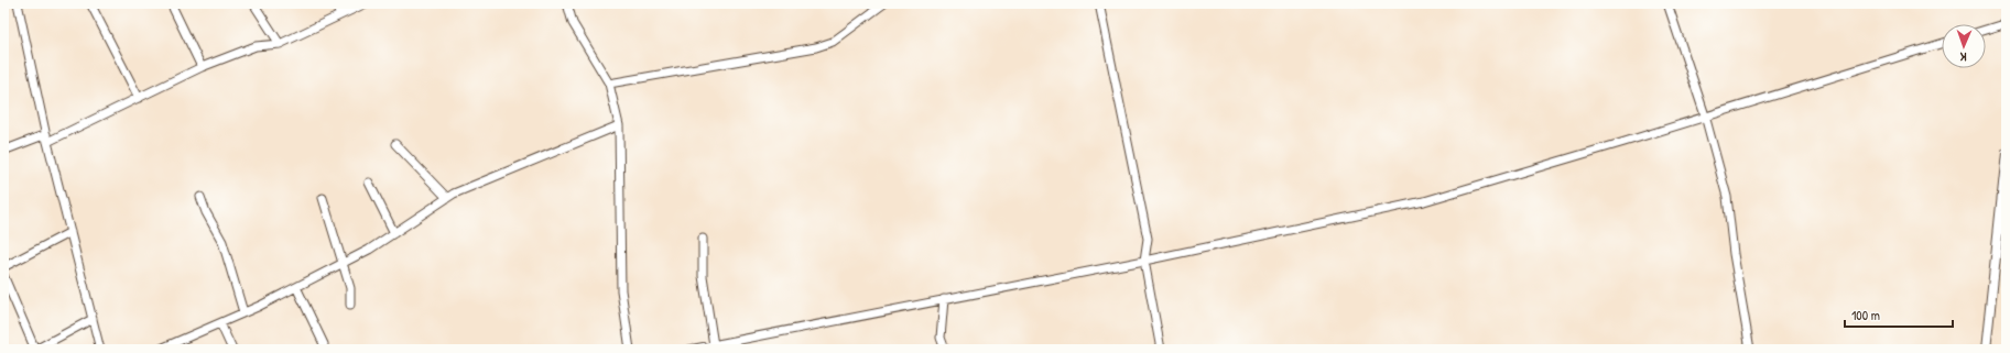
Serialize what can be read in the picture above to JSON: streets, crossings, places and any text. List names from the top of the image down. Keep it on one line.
{"scale_bar":"100 m","north":"bottom"}
